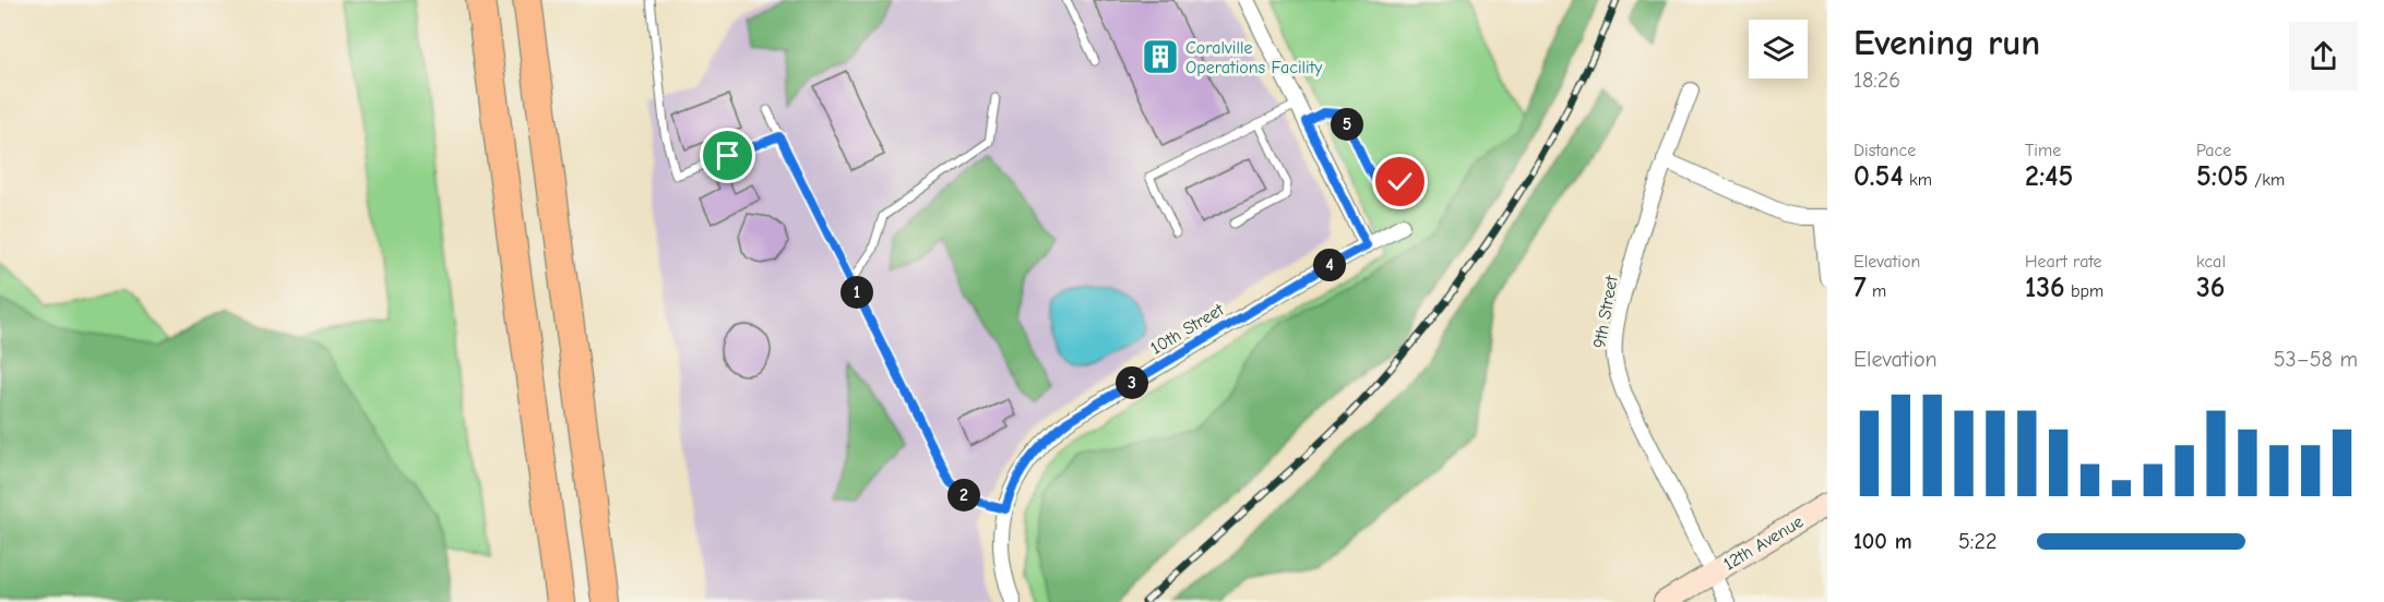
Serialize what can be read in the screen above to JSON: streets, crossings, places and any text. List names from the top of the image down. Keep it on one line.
{"streets":{"main road":["12th Avenue"],"street":["9th Street","10th Street"]},"crossings":[["9th Street","12th Avenue"]],"places":{"building":["Coralville Operations Facility"]},"page":{"heading":["Evening run","18:26"],"pins":["5","4","1","3","2"],"stats":[["Distance","0.54 km"],["Time","2:45"],["Pace","5:05 /km"],["Elevation","7 m"],["Heart rate","136 bpm"],["kcal","36"]],"chart":["Elevation","53–58 m"],"list":[{"name":"100 m","note":"5:22"}]}}
